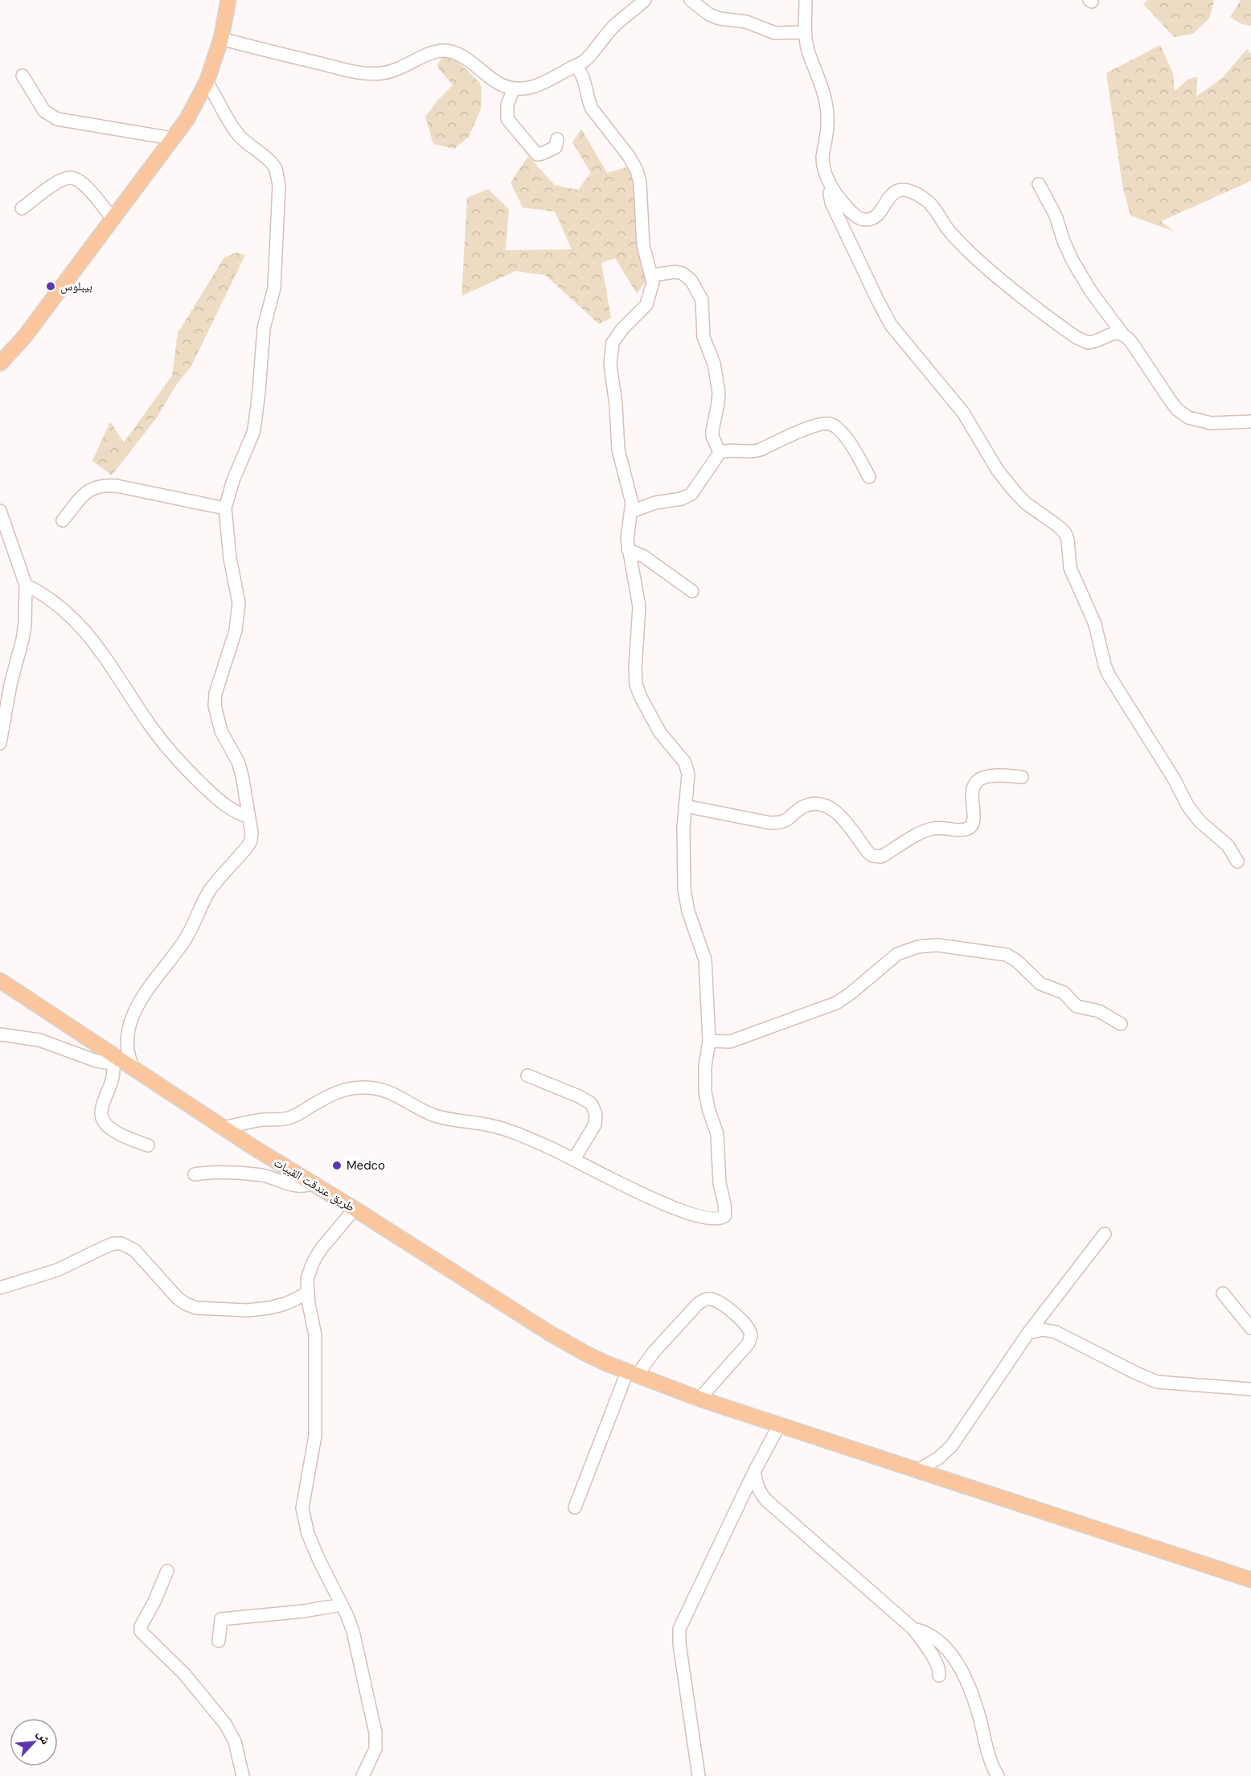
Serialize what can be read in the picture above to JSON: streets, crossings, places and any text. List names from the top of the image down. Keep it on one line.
{"streets":{"main road":["طريق عندقت القبيات"]},"places":["بيبلوس","Medco"],"north":"top right"}
